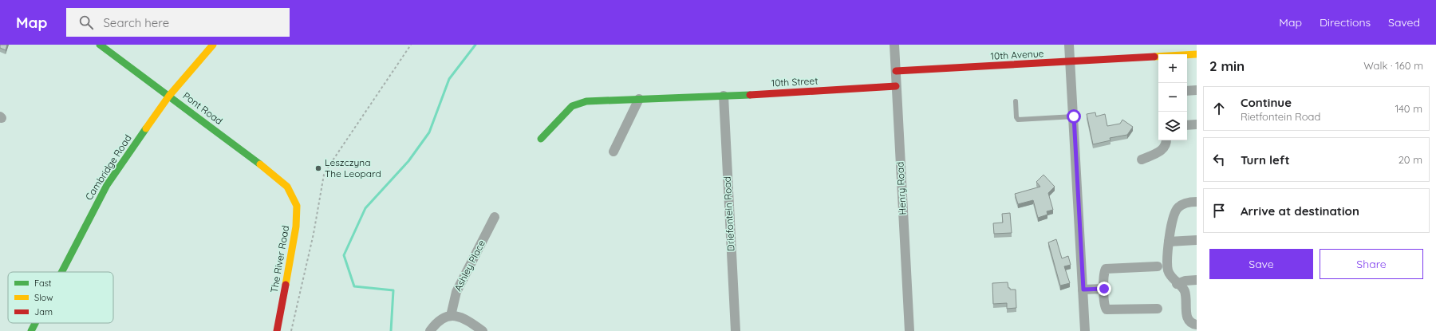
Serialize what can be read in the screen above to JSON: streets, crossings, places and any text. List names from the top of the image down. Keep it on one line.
{"streets":{"street":["10th Avenue","10th Street","Pont Road","Cambridge Road","Henry Road","Driefontein Road","The River Road","Ashley Place"]},"crossings":[["10th Avenue","Henry Road"],["10th Street","Henry Road"],["10th Street","Driefontein Road"],["Pont Road","Cambridge Road"],["Pont Road","The River Road"]],"places":["Leszczyna The Leopard"],"legend":["Fast","Slow","Jam"],"page":{"header":"Map","search":"Search here","nav":["Map","Directions","Saved"],"heading":["2 min","Walk · 160 m"],"map_buttons":["+","−"],"list":[["Continue","Rietfontein Road","140 m"],["Turn left","20 m"],"Arrive at destination"],"buttons":["Save","Share"]}}
